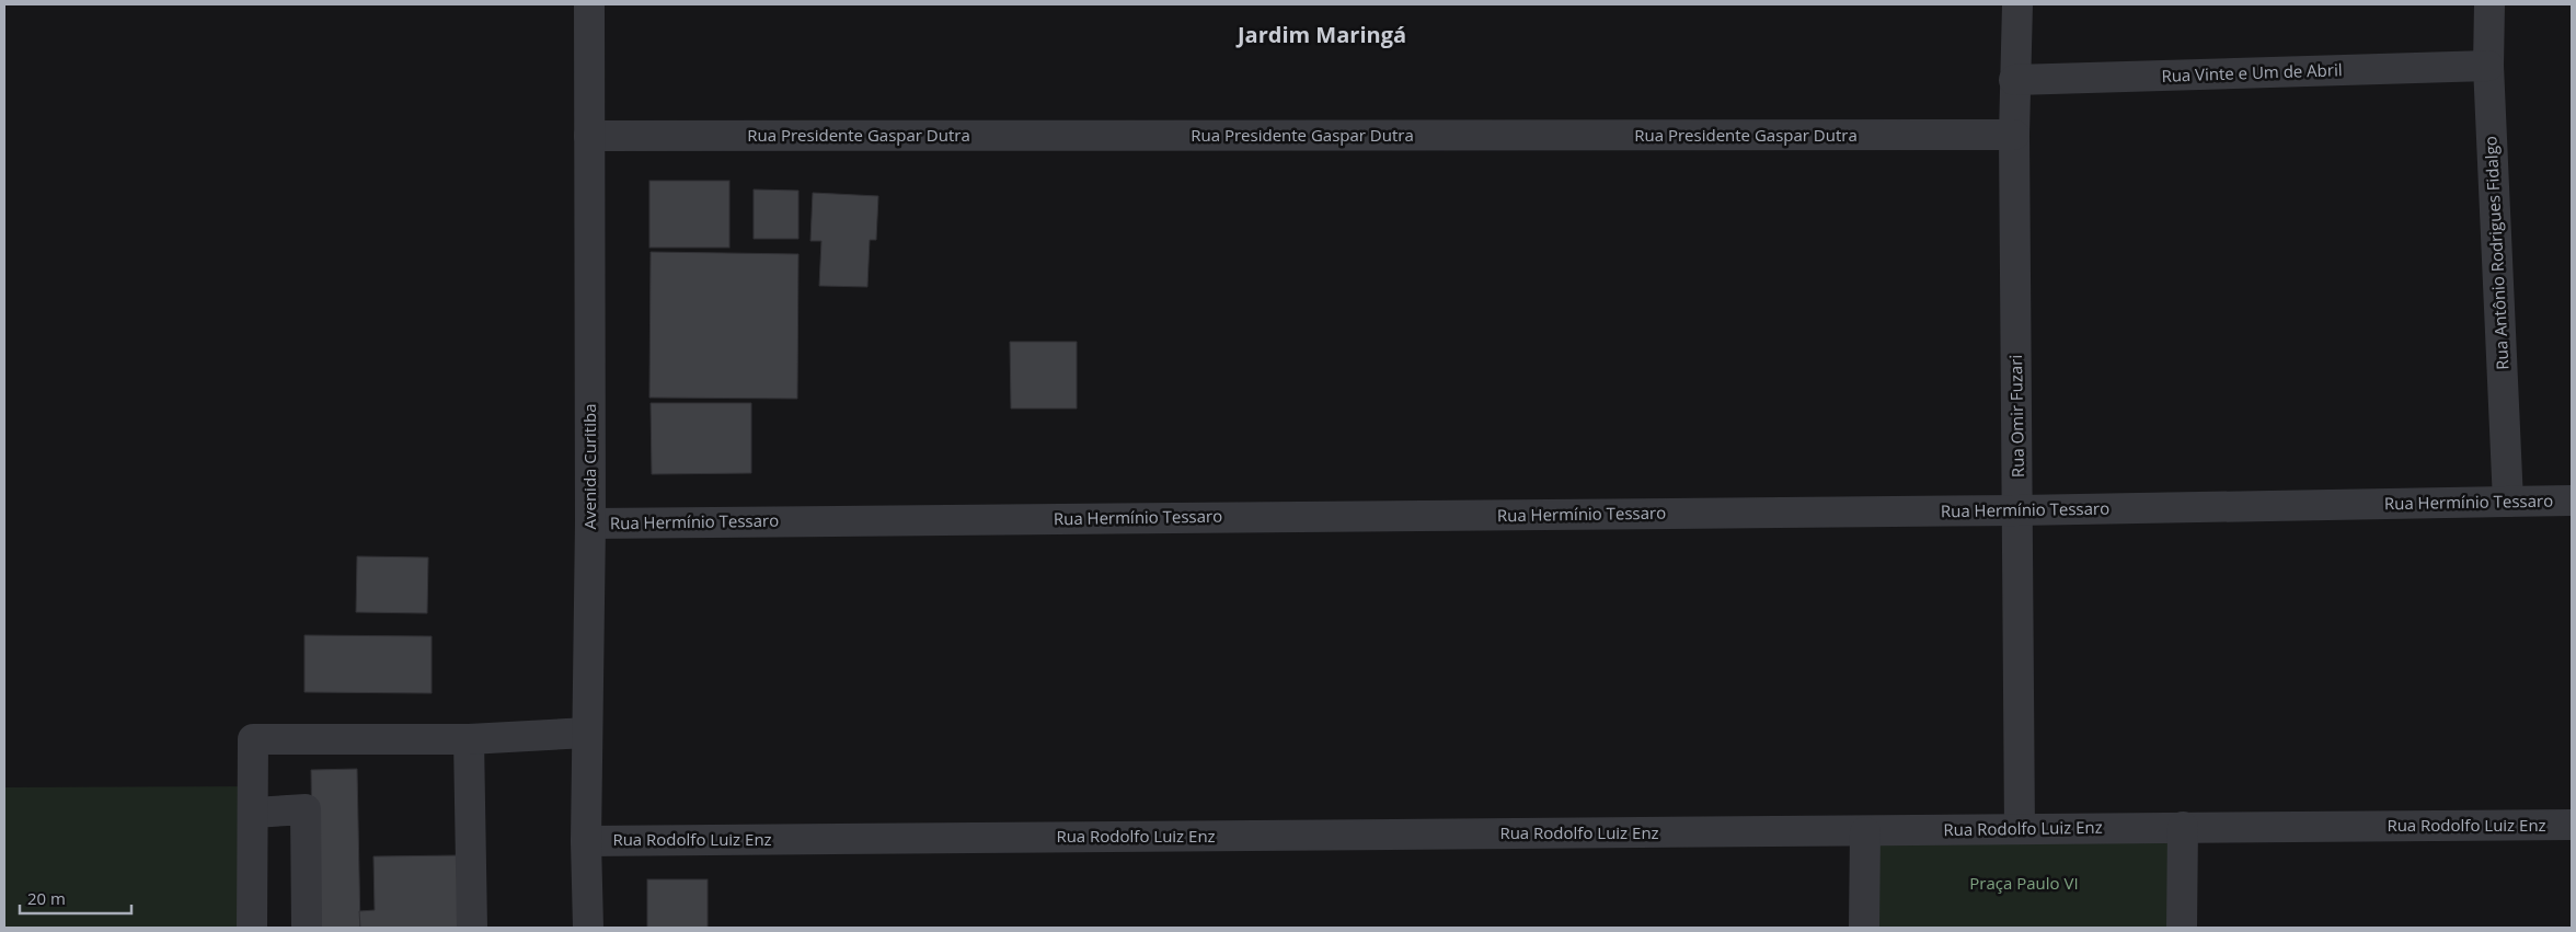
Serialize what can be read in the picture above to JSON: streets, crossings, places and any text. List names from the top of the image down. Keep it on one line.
{"streets":{"street":["Rua Vinte e Um de Abril","Rua Presidente Gaspar Dutra","Rua Antônio Rodrigues Fidalgo","Rua Omir Fuzari","Avenida Curitiba","Rua Hermínio Tessaro","Rua Rodolfo Luiz Enz"]},"crossings":[["Rua Vinte e Um de Abril","Rua Antônio Rodrigues Fidalgo"],["Rua Vinte e Um de Abril","Rua Omir Fuzari"],["Rua Presidente Gaspar Dutra","Rua Omir Fuzari"],["Rua Presidente Gaspar Dutra","Avenida Curitiba"],["Rua Antônio Rodrigues Fidalgo","Rua Hermínio Tessaro"],["Rua Omir Fuzari","Rua Hermínio Tessaro"],["Rua Omir Fuzari","Rua Rodolfo Luiz Enz"],["Avenida Curitiba","Rua Hermínio Tessaro"],["Avenida Curitiba","Rua Rodolfo Luiz Enz"]],"districts":["Jardim Maringá"],"parks":["Praça Paulo VI"],"scale_bar":"20 m"}
